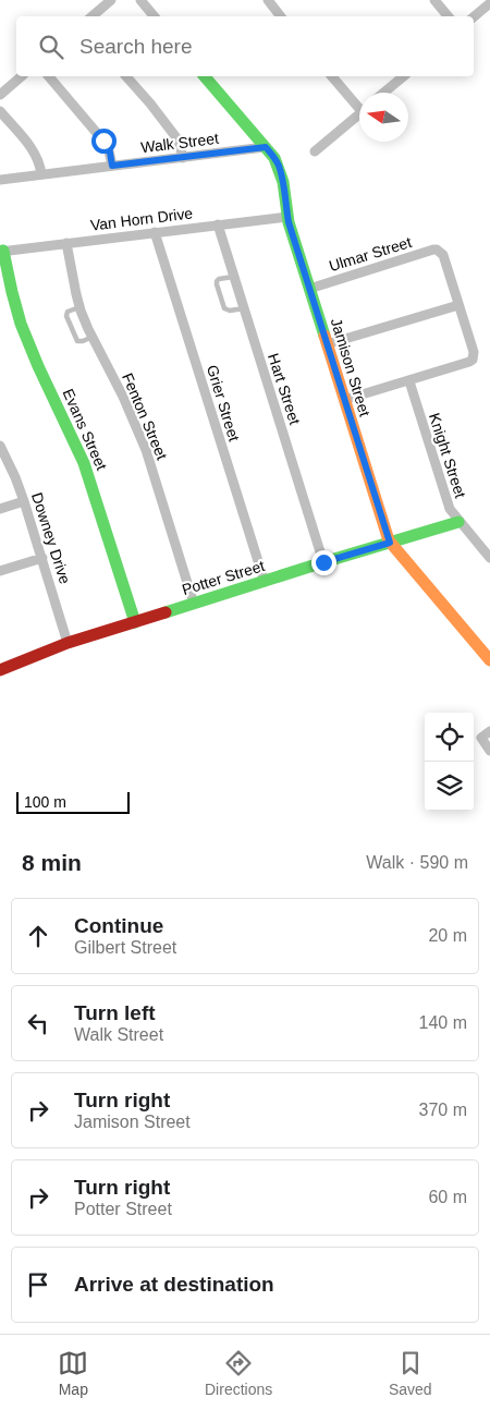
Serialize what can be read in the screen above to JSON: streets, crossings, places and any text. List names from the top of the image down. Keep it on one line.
{"streets":{"street":["Walk Street","Van Horn Drive","Ulmar Street","Jamison Street","Hart Street","Grier Street","Fenton Street","Evans Street","Knight Street","Downey Drive","Potter Street"]},"crossings":[["Walk Street","Jamison Street"],["Van Horn Drive","Jamison Street"],["Van Horn Drive","Hart Street"],["Van Horn Drive","Grier Street"],["Van Horn Drive","Fenton Street"],["Van Horn Drive","Evans Street"],["Ulmar Street","Jamison Street"],["Jamison Street","Potter Street"],["Hart Street","Potter Street"],["Grier Street","Potter Street"],["Fenton Street","Potter Street"],["Evans Street","Potter Street"],["Knight Street","Potter Street"],["Downey Drive","Potter Street"]],"scale_bar":"100 m","north":"left","page":{"search":"Search here","scale":"100 m","heading":["8 min","Walk · 590 m"],"list":[["Continue","Gilbert Street","20 m"],["Turn left","Walk Street","140 m"],["Turn right","Jamison Street","370 m"],["Turn right","Potter Street","60 m"],"Arrive at destination"],"nav":["Map","Directions","Saved"]}}
